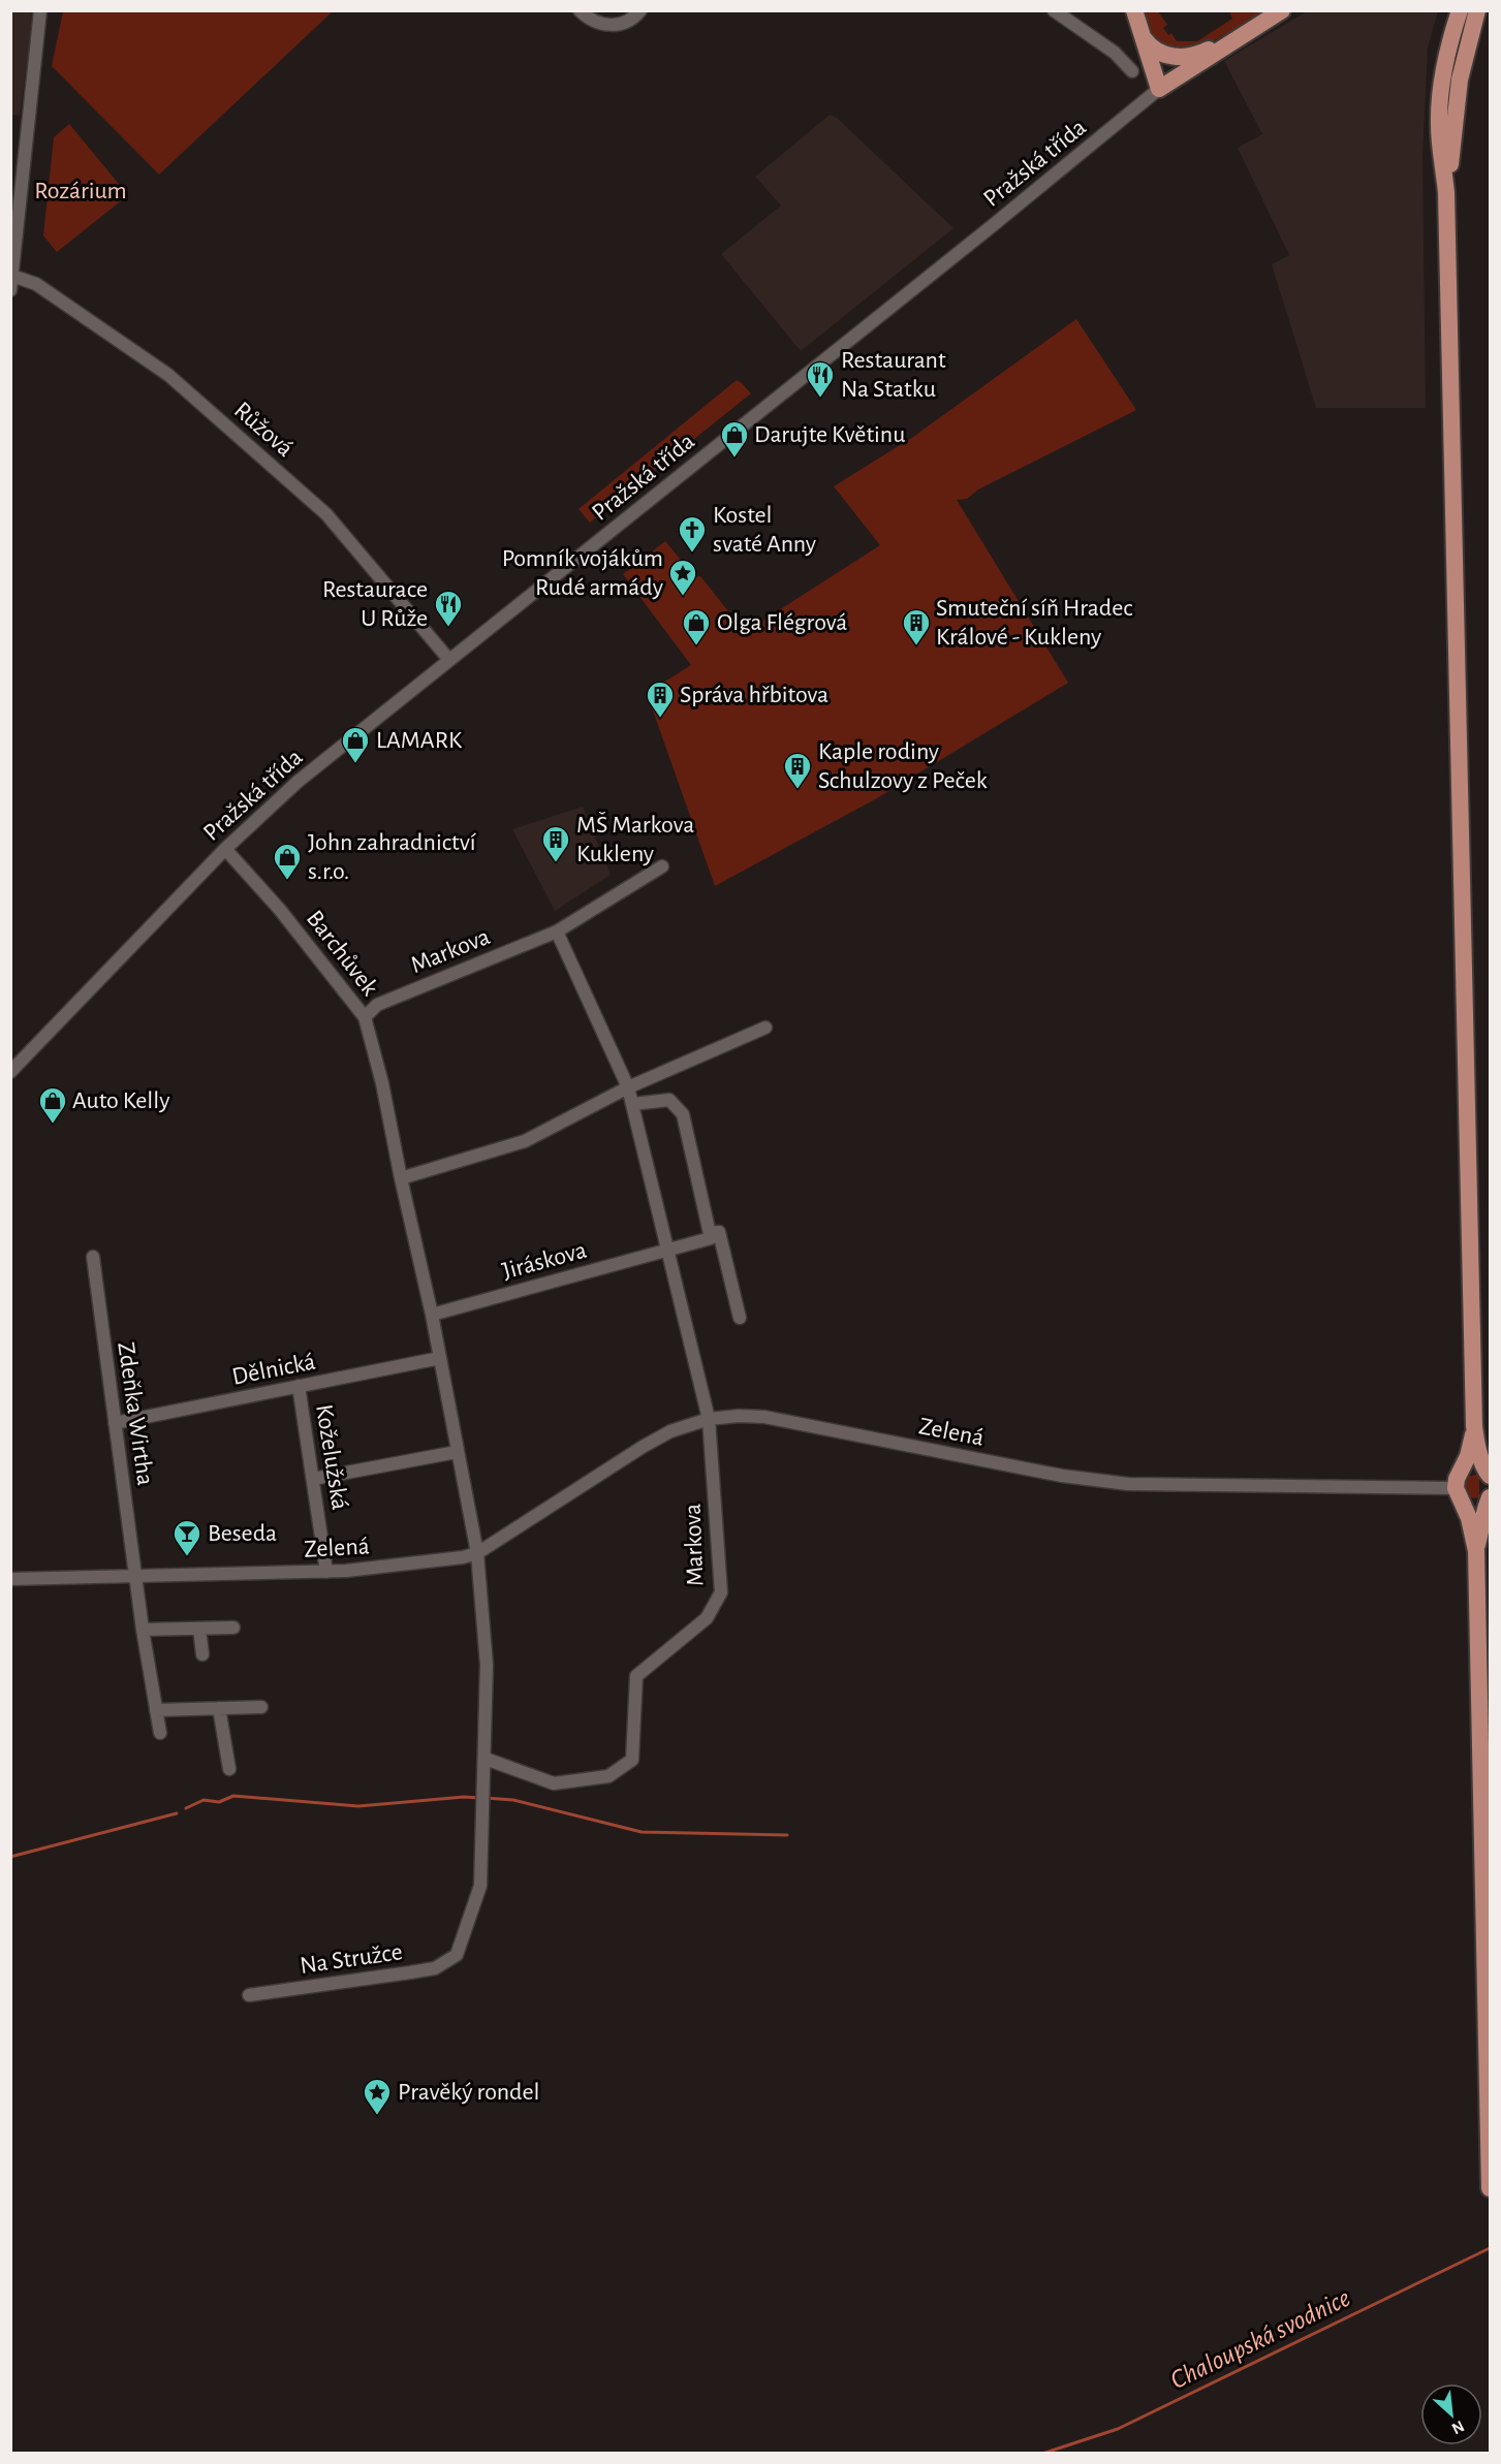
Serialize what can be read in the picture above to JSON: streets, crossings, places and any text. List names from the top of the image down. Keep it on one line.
{"streets":{"street":["Pražská třída","Růžová","Markova","Barchůvek","Jiráskova","Dělnická","Zdeňka Wirtha","Zelená","Koželužská","Na Stružce"]},"crossings":[["Pražská třída","Růžová"],["Pražská třída","Barchůvek"],["Markova","Barchůvek"],["Markova","Jiráskova"],["Markova","Zelená"],["Markova","Na Stružce"],["Dělnická","Zdeňka Wirtha"],["Dělnická","Koželužská"],["Zdeňka Wirtha","Zelená"],["Zelená","Koželužská"]],"water":["Chaloupská svodnice"],"parks":["Rozárium"],"places":{"restaurant":["Restaurant Na Statku","Restaurace U Růže"],"shop":["Darujte Květinu","Olga Flégrová","LAMARK","John zahradnictví s.r.o.","Auto Kelly"],"church":["Kostel svaté Anny"],"place":["Pomník vojákům Rudé armády","Pravěký rondel"],"building":["Smuteční síň Hradec Králové - Kukleny","Správa hřbitova","Kaple rodiny Schulzovy z Peček","MŠ Markova Kukleny"],"bar":["Beseda"]},"north":"bottom right"}
